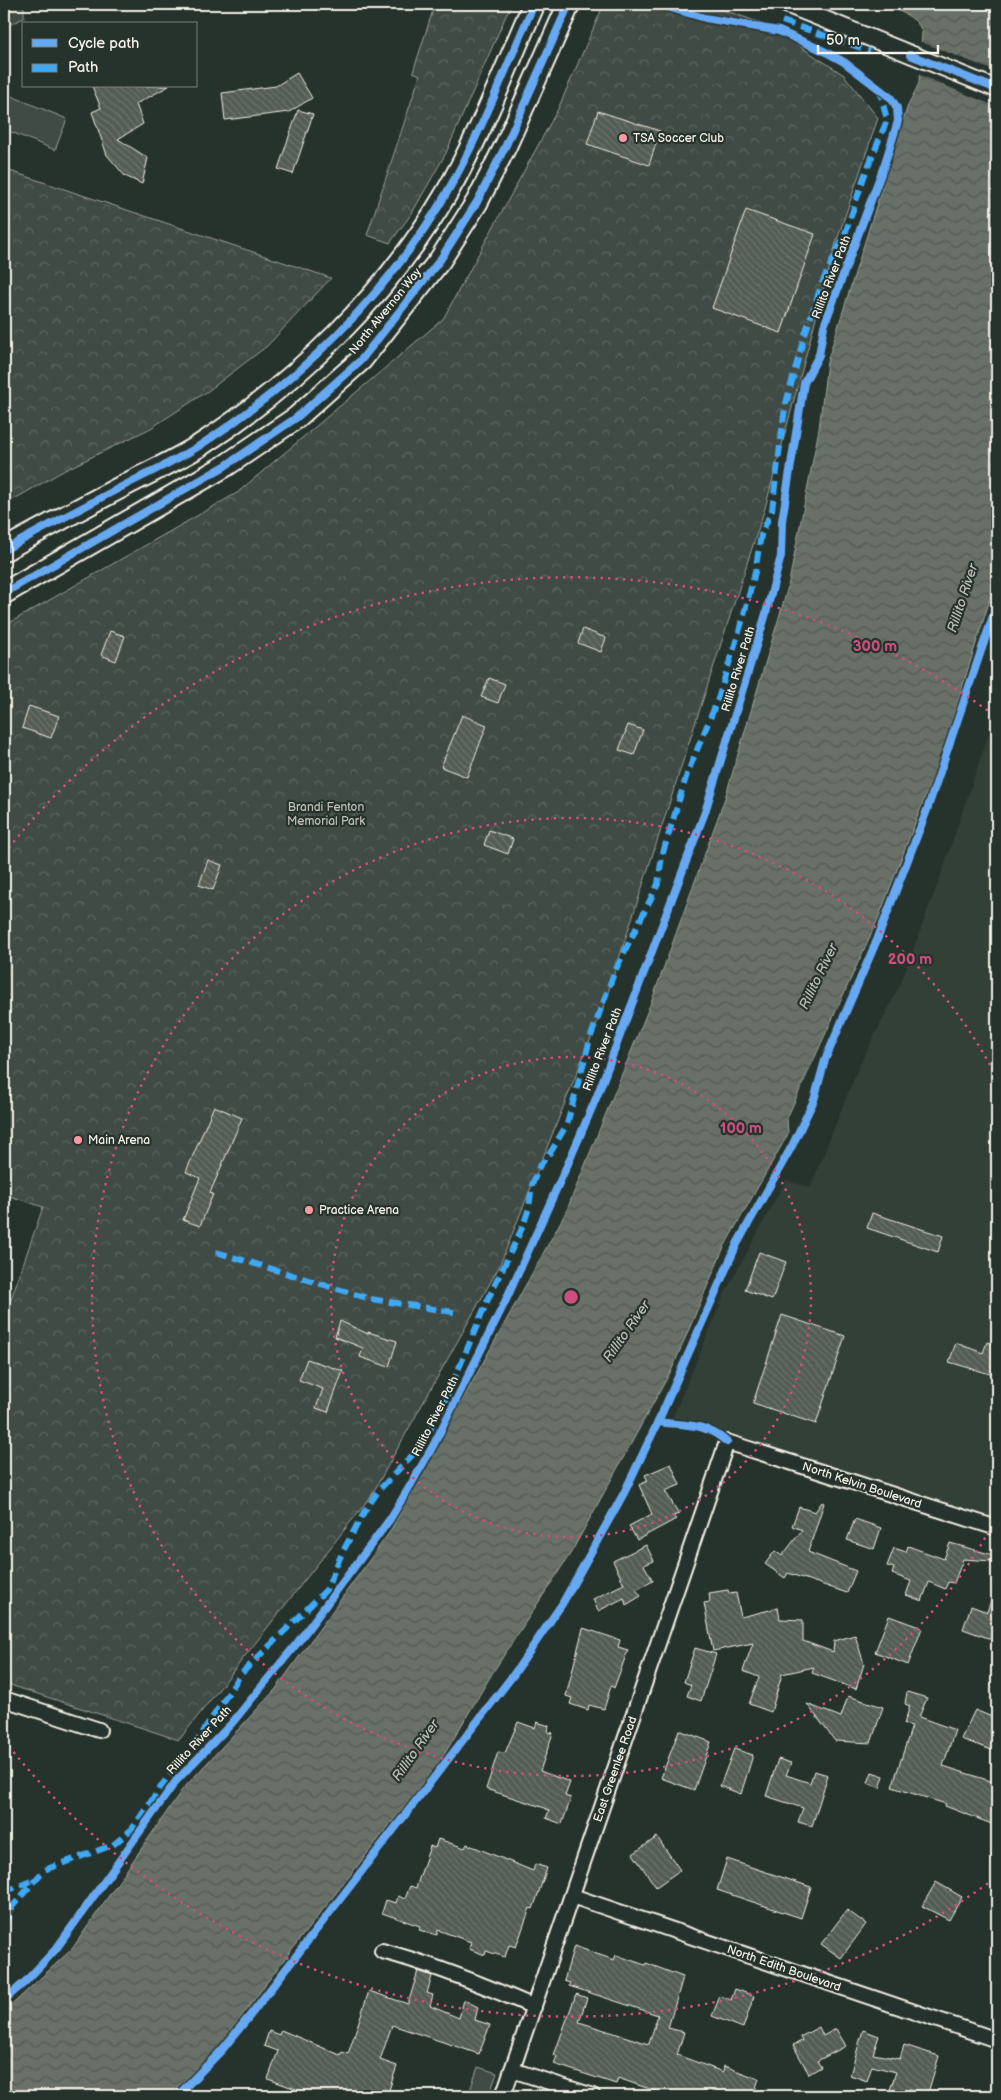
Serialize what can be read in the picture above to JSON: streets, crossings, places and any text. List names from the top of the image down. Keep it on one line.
{"streets":{"main road":["North Alvernon Way"],"street":["North Kelvin Boulevard","East Greenlee Road","North Edith Boulevard"],"cycle path":["Rillito River Path"]},"crossings":[["North Kelvin Boulevard","East Greenlee Road"],["East Greenlee Road","North Edith Boulevard"]],"water":["Rillito River"],"parks":["Brandi Fenton Memorial Park"],"places":["TSA Soccer Club","Main Arena","Practice Arena"],"legend":["Cycle path","Path"],"scale_bar":"50 m","rings":["300 m","200 m","100 m"]}
